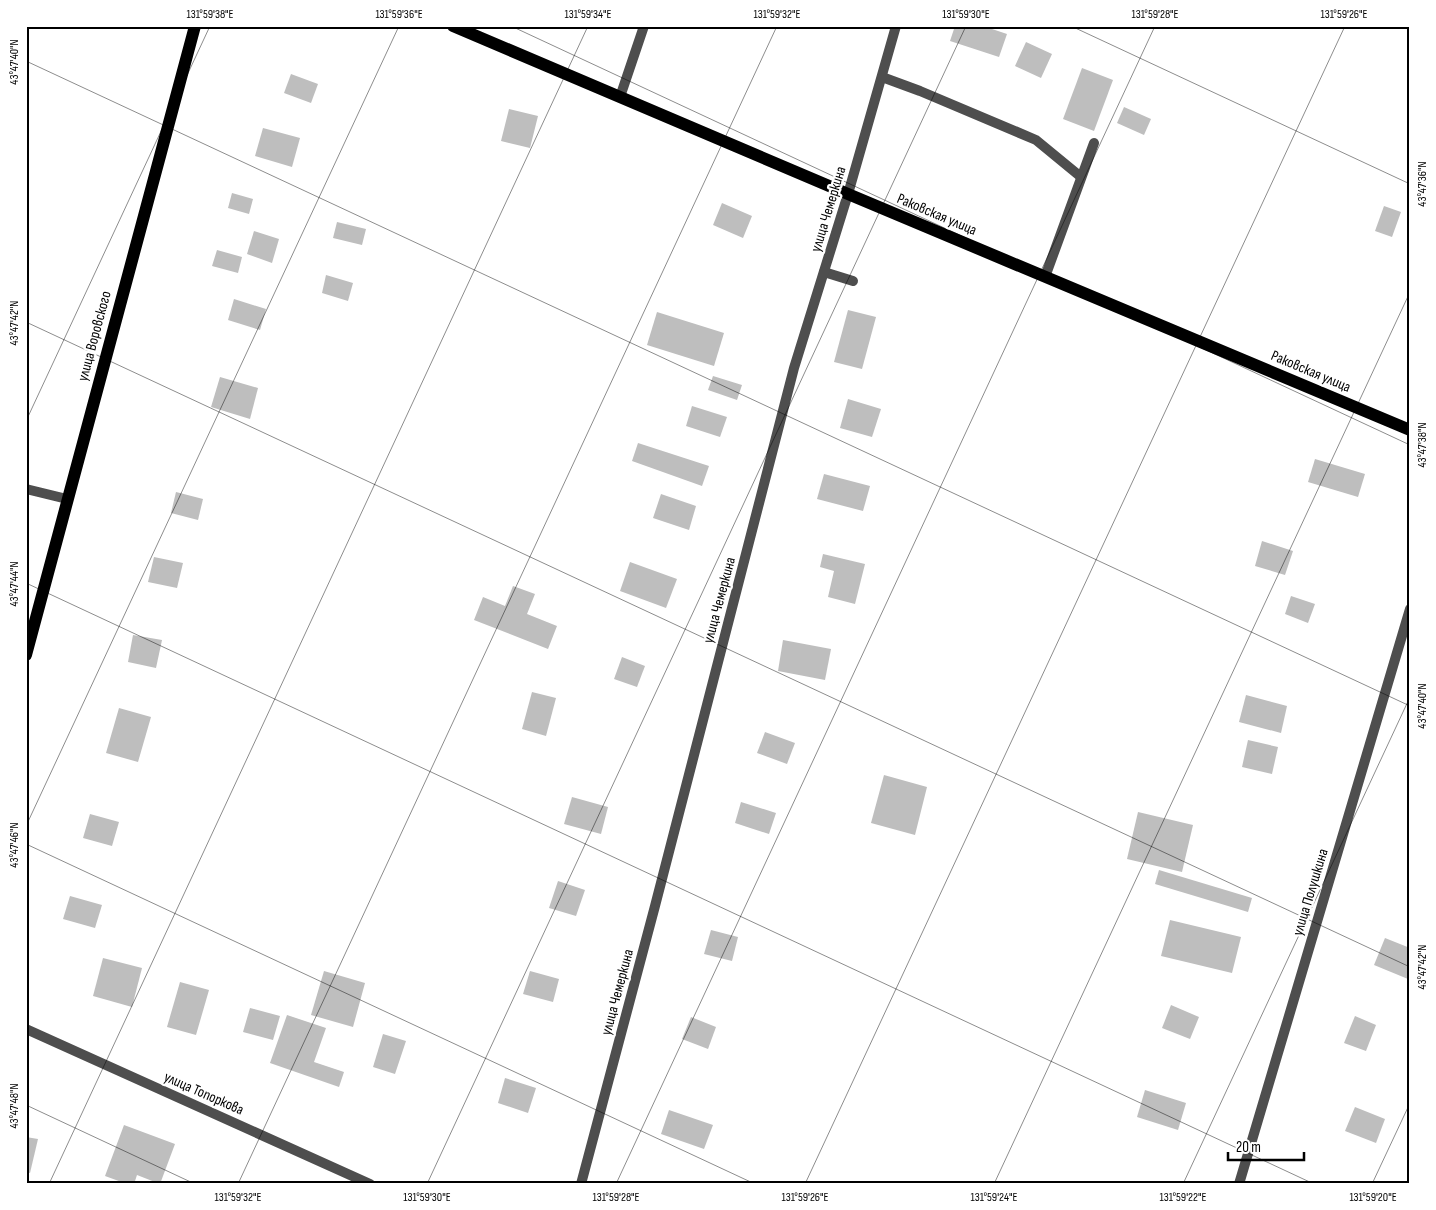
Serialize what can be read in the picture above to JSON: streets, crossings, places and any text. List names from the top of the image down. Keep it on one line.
{"streets":{"main road":["Раковская улица","улица Воровского"],"street":["улица Чемеркина","улица Полушкина","улица Топоркова"]},"crossings":[["улица Чемеркина","Раковская улица"]],"scale_bar":"20 m","coordinates":["131°59'38\"E","131°59'36\"E","131°59'34\"E","131°59'32\"E","131°59'30\"E","131°59'28\"E","131°59'26\"E","43°47'40\"N","43°47'36\"N","43°47'42\"N","43°47'38\"N","43°47'44\"N","43°47'46\"N","43°47'48\"N","131°59'24\"E","131°59'22\"E","131°59'20\"E"]}
